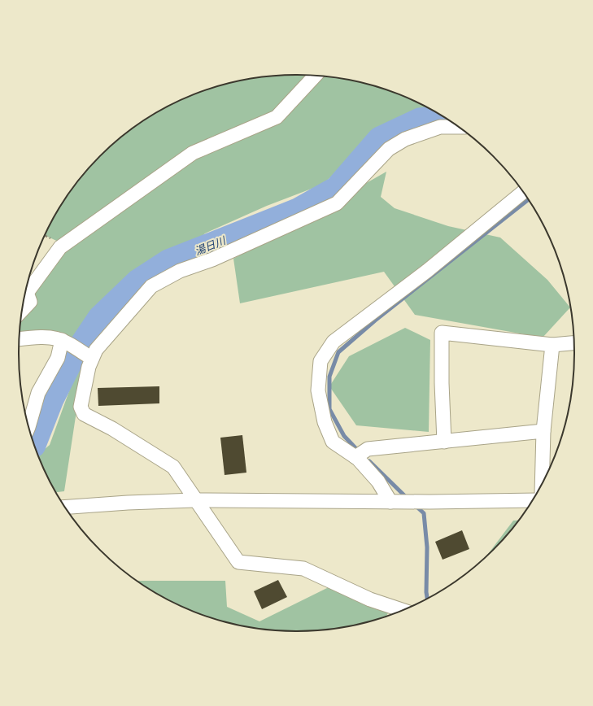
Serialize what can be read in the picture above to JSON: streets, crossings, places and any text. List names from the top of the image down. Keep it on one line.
{"water":["湯日川"]}
